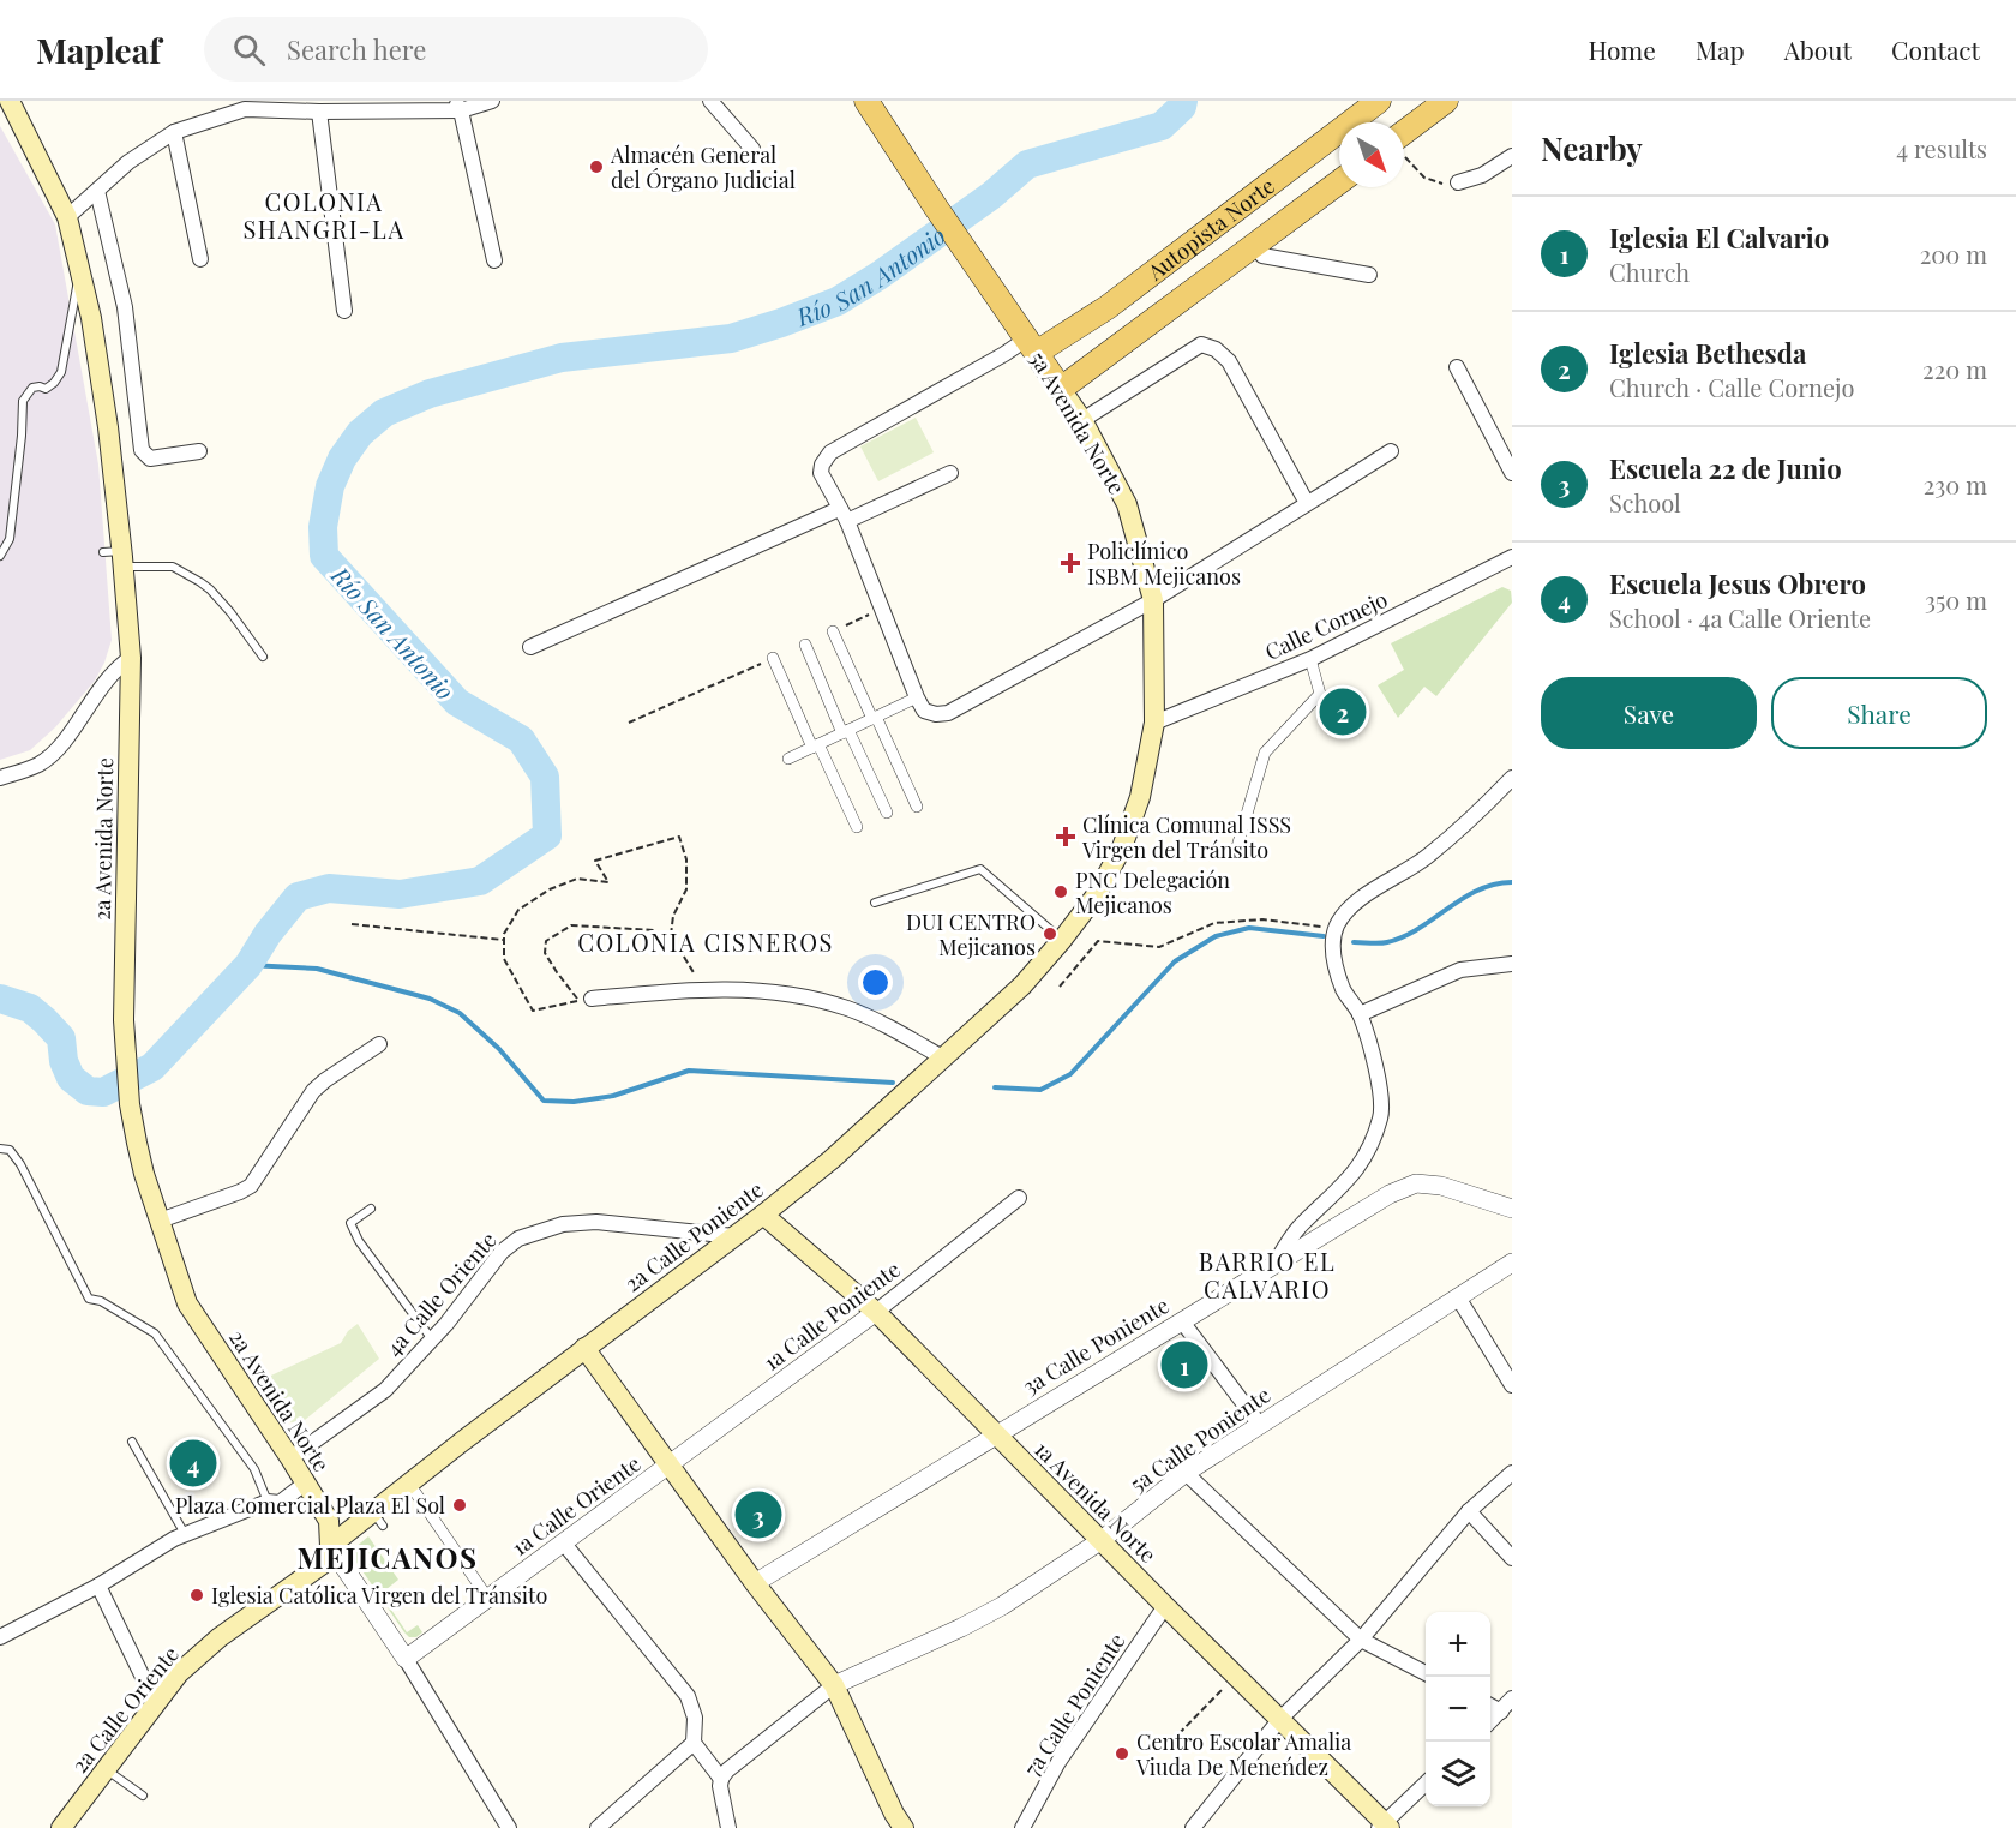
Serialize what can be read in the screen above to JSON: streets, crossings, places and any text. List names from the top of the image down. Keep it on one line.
{"streets":{"main road":["Autopista Norte","5a Avenida Norte","2a Avenida Norte","2a Calle Poniente","1a Avenida Norte","2a Calle Oriente"],"street":["Calle Cornejo","4a Calle Oriente","1a Calle Poniente","3a Calle Poniente","5a Calle Poniente","1a Calle Oriente","7a Calle Poniente"]},"crossings":[["Autopista Norte","5a Avenida Norte"],["5a Avenida Norte","Calle Cornejo"],["5a Avenida Norte","2a Calle Poniente"],["2a Avenida Norte","2a Calle Poniente"],["2a Avenida Norte","4a Calle Oriente"],["2a Avenida Norte","2a Calle Oriente"],["2a Calle Poniente","4a Calle Oriente"],["2a Calle Poniente","1a Avenida Norte"],["2a Calle Poniente","2a Calle Oriente"],["1a Calle Poniente","1a Avenida Norte"],["1a Calle Poniente","1a Calle Oriente"],["3a Calle Poniente","1a Avenida Norte"],["5a Calle Poniente","1a Avenida Norte"],["1a Avenida Norte","7a Calle Poniente"]],"districts":["COLONIA SHANGRI-LA","COLONIA CISNEROS","BARRIO EL CALVARIO","MEJICANOS"],"water":["Río San Antonio"],"places":{"other":["Almacén General del Órgano Judicial","PNC Delegación Mejicanos","DUI CENTRO Mejicanos","Plaza Comercial Plaza El Sol","Iglesia Católica Virgen del Tránsito","Centro Escolar Amalia Viuda De Meneńdez"],"health":["Policlínico ISBM Mejicanos","Clínica Comunal ISSS Virgen del Tránsito"]},"north":"bottom right","page":{"header":"Mapleaf","search":"Search here","nav":["Home","Map","About","Contact"],"heading":["Nearby","4 results"],"list":[{"mark":"1","name":"Iglesia El Calvario","note":"Church","value":"200 m"},{"mark":"2","name":"Iglesia Bethesda","note":"Church · Calle Cornejo","value":"220 m"},{"mark":"3","name":"Escuela 22 de Junio","note":"School","value":"230 m"},{"mark":"4","name":"Escuela Jesus Obrero","note":"School · 4a Calle Oriente","value":"350 m"}],"buttons":["Save","Share"],"pins":["2","1","4","3"],"map_buttons":["+","−"]}}
